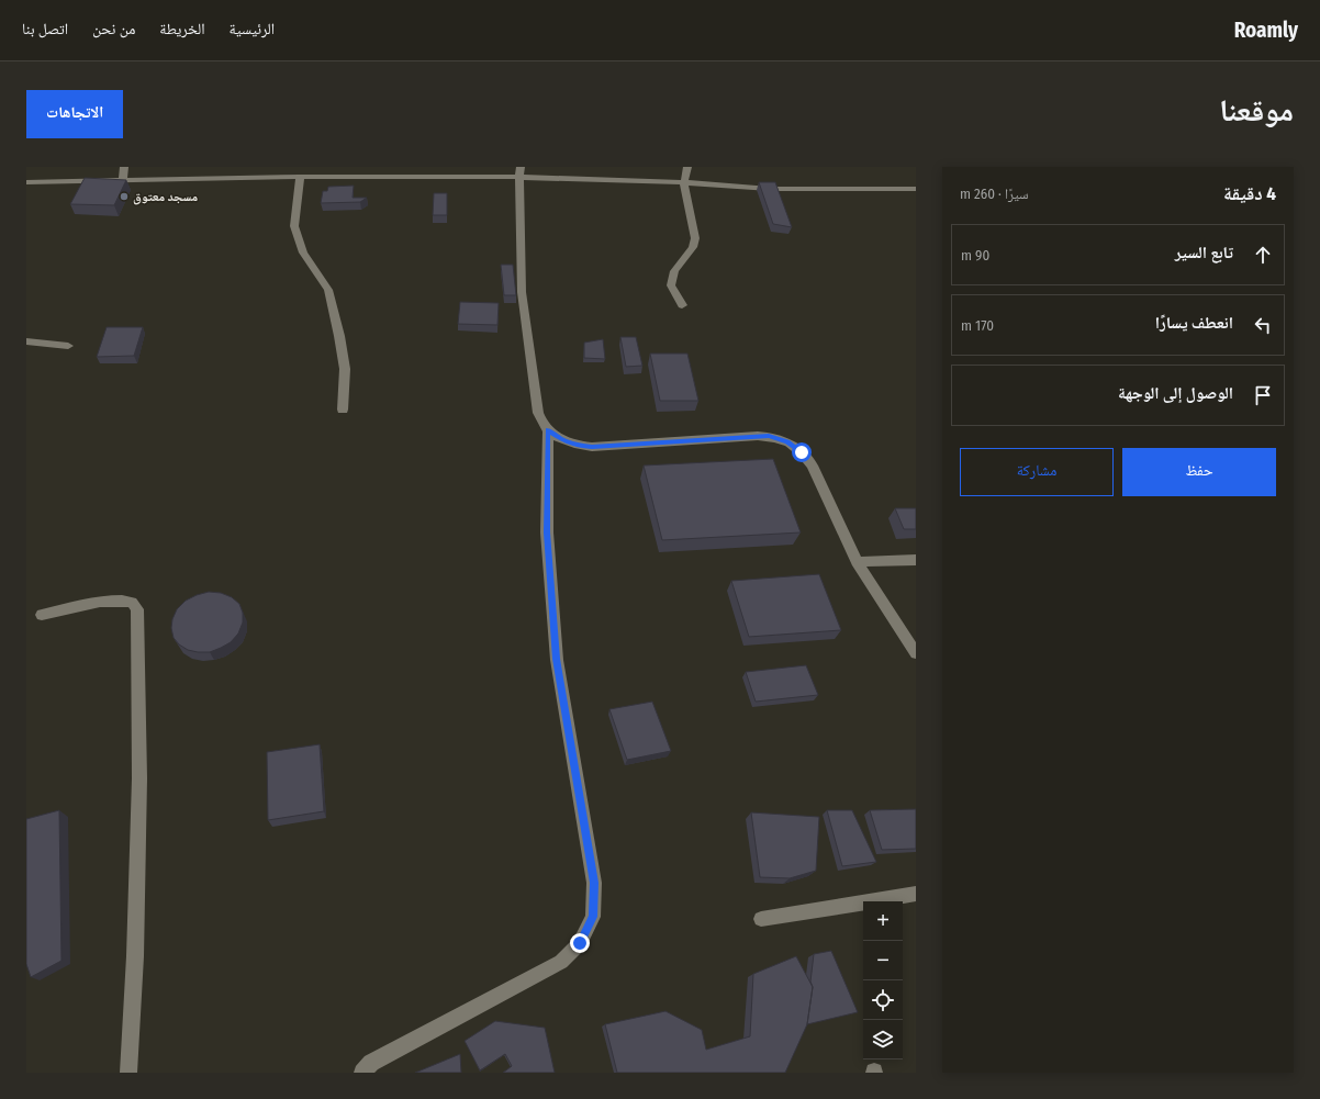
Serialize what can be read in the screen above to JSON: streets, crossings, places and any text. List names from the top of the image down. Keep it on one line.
{"places":["مسجد معتوق"],"page":{"header":"Roamly","nav":["الرئيسية","الخريطة","من نحن","اتصل بنا"],"title":"موقعنا","buttons":["الاتجاهات",["حفظ","مشاركة"]],"heading":["4 دقيقة","سيرًا · 260 m"],"list":[["تابع السير","90 m"],["انعطف يسارًا","170 m"],"الوصول إلى الوجهة"],"map_buttons":["+","−"]}}
